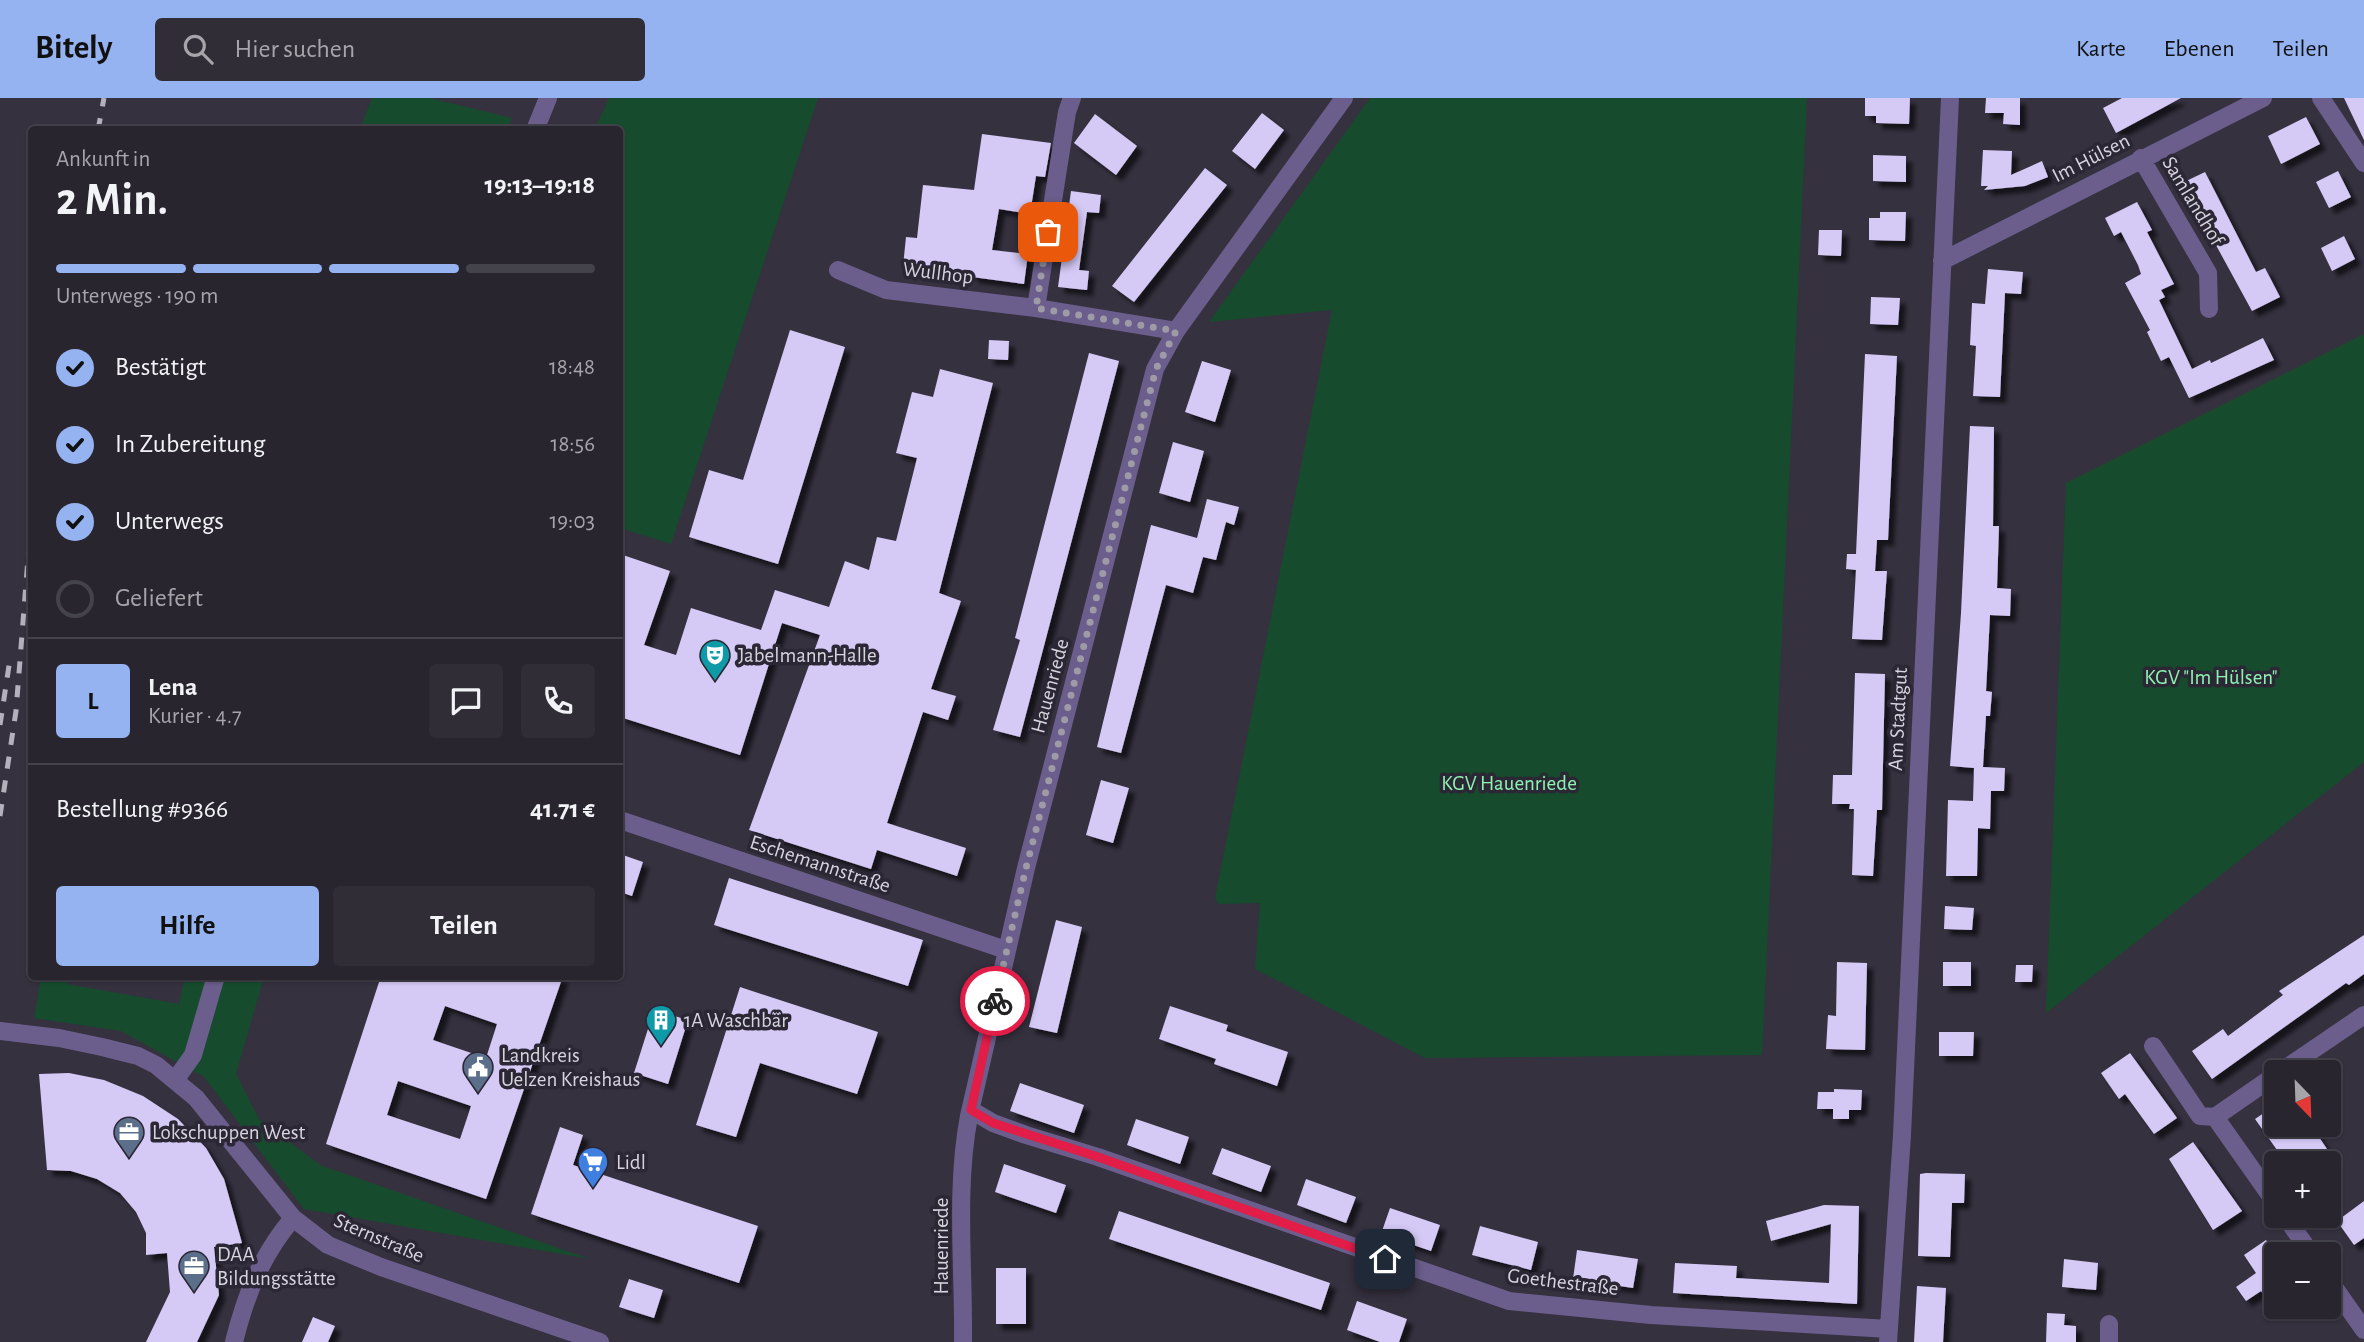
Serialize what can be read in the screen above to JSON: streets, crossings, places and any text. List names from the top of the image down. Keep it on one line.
{"streets":{"street":["Im Hülsen","Samlandhof","Wullhop","Hauenriede","Am Stadtgut","Eschemannstraße","Sternstraße","Goethestraße"]},"crossings":[["Im Hülsen","Samlandhof"],["Im Hülsen","Am Stadtgut"],["Wullhop","Hauenriede"],["Hauenriede","Eschemannstraße"],["Hauenriede","Goethestraße"],["Am Stadtgut","Goethestraße"]],"parks":["KGV \"Im Hülsen\"","KGV Hauenriede"],"places":{"theatre":["Jabelmann-Halle"],"building":["1A Waschbär"],"public building":["Landkreis Uelzen Kreishaus"],"office":["Lokschuppen West","DAA Bildungsstätte"],"supermarket":["Lidl"]},"north":"bottom right","page":{"header":"Bitely","search":"Hier suchen","nav":["Karte","Ebenen","Teilen"],"heading":["2 Min.","Ankunft in","19:13–19:18"],"panel":["Lena","Kurier · 4.7","Bestellung #9366","41.71 €"],"bar":"Unterwegs · 190 m","list":[["Bestätigt","18:48"],["In Zubereitung","18:56"],["Unterwegs","19:03"],"Geliefert"],"round":"L","buttons":["Hilfe","Teilen"],"map_buttons":["+","−"]}}
